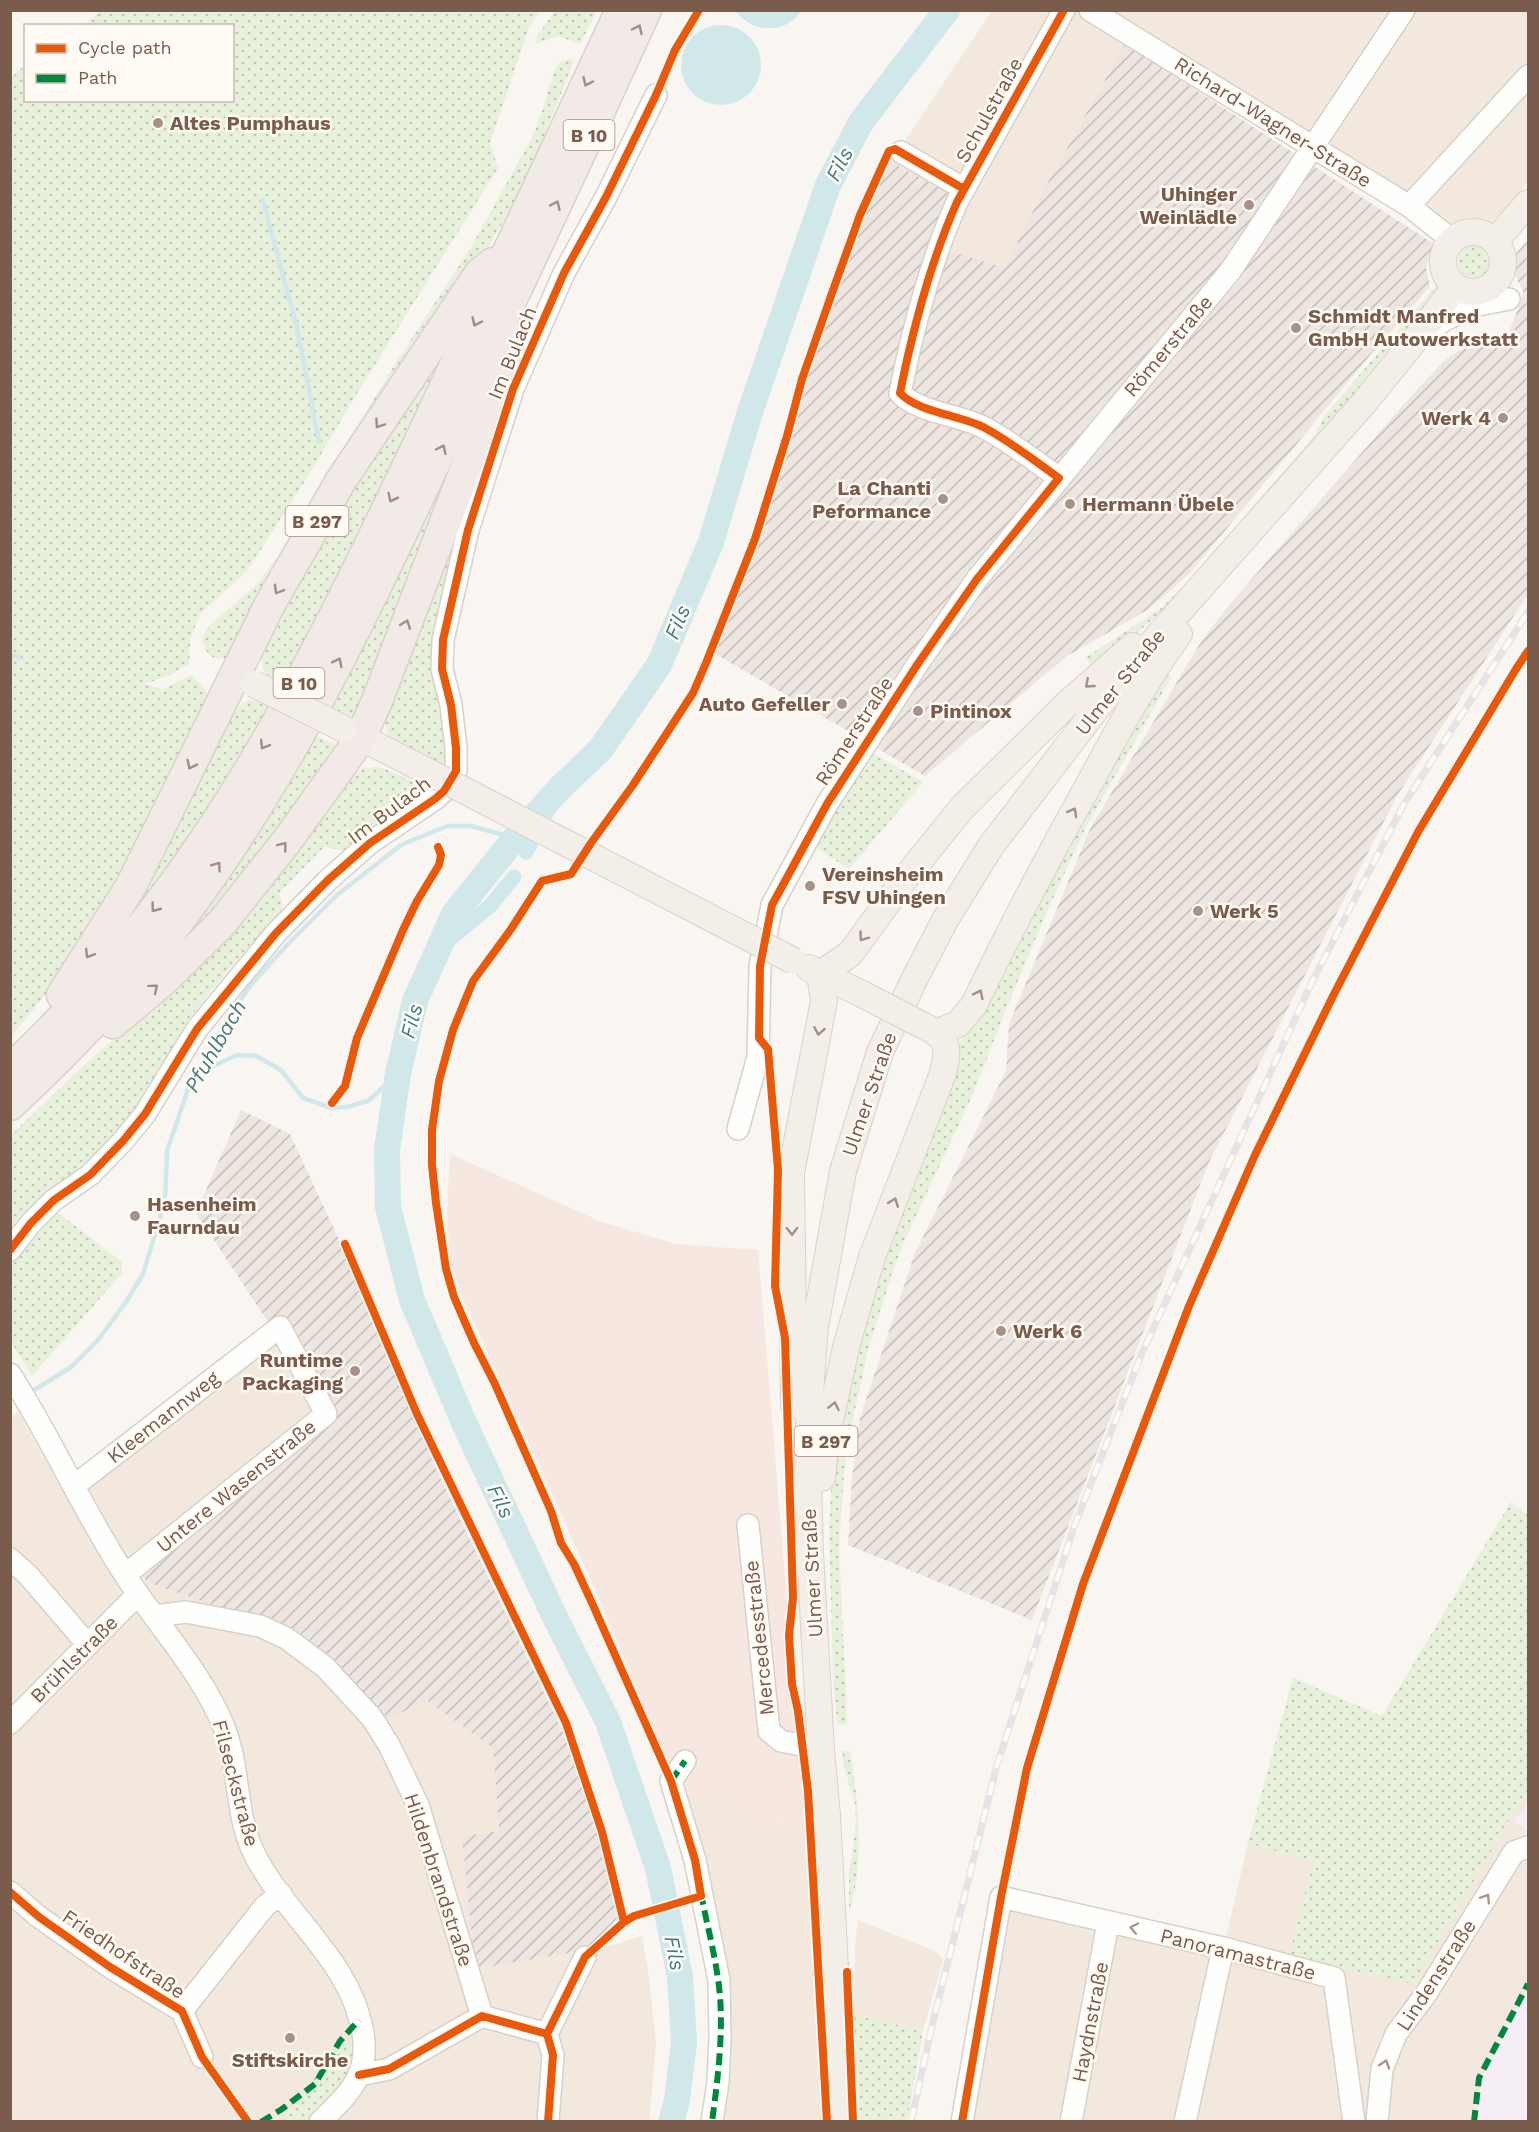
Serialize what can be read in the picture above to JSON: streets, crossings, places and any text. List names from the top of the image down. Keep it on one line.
{"streets":{"highway":["B 10","B 297"],"main road":["Ulmer Straße"],"street":["Schulstraße","Richard-Wagner-Straße","Römerstraße","Im Bulach","Kleemannweg","Untere Wasenstraße","Mercedesstraße","Brühlstraße","Filseckstraße","Hildenbrandstraße","Friedhofstraße","Panoramastraße","Lindenstraße","Haydnstraße"]},"crossings":[["Schulstraße","Römerstraße"],["Richard-Wagner-Straße","Römerstraße"],["Richard-Wagner-Straße","Ulmer Straße"],["B 10","B 297"],["B 297","Ulmer Straße"],["Ulmer Straße","Mercedesstraße"],["Kleemannweg","Untere Wasenstraße"],["Kleemannweg","Filseckstraße"],["Untere Wasenstraße","Filseckstraße"],["Brühlstraße","Filseckstraße"],["Filseckstraße","Hildenbrandstraße"],["Filseckstraße","Friedhofstraße"],["Panoramastraße","Haydnstraße"]],"water":["Fils","Pfuhlbach"],"places":["Altes Pumphaus","Uhinger Weinlädle","Schmidt Manfred GmbH Autowerkstatt","Werk 4","La Chanti Peformance","Hermann Übele","Auto Gefeller","Pintinox","Vereinsheim FSV Uhingen","Werk 5","Hasenheim Faurndau","Werk 6","Runtime Packaging","Stiftskirche"],"legend":["Cycle path","Path"]}
